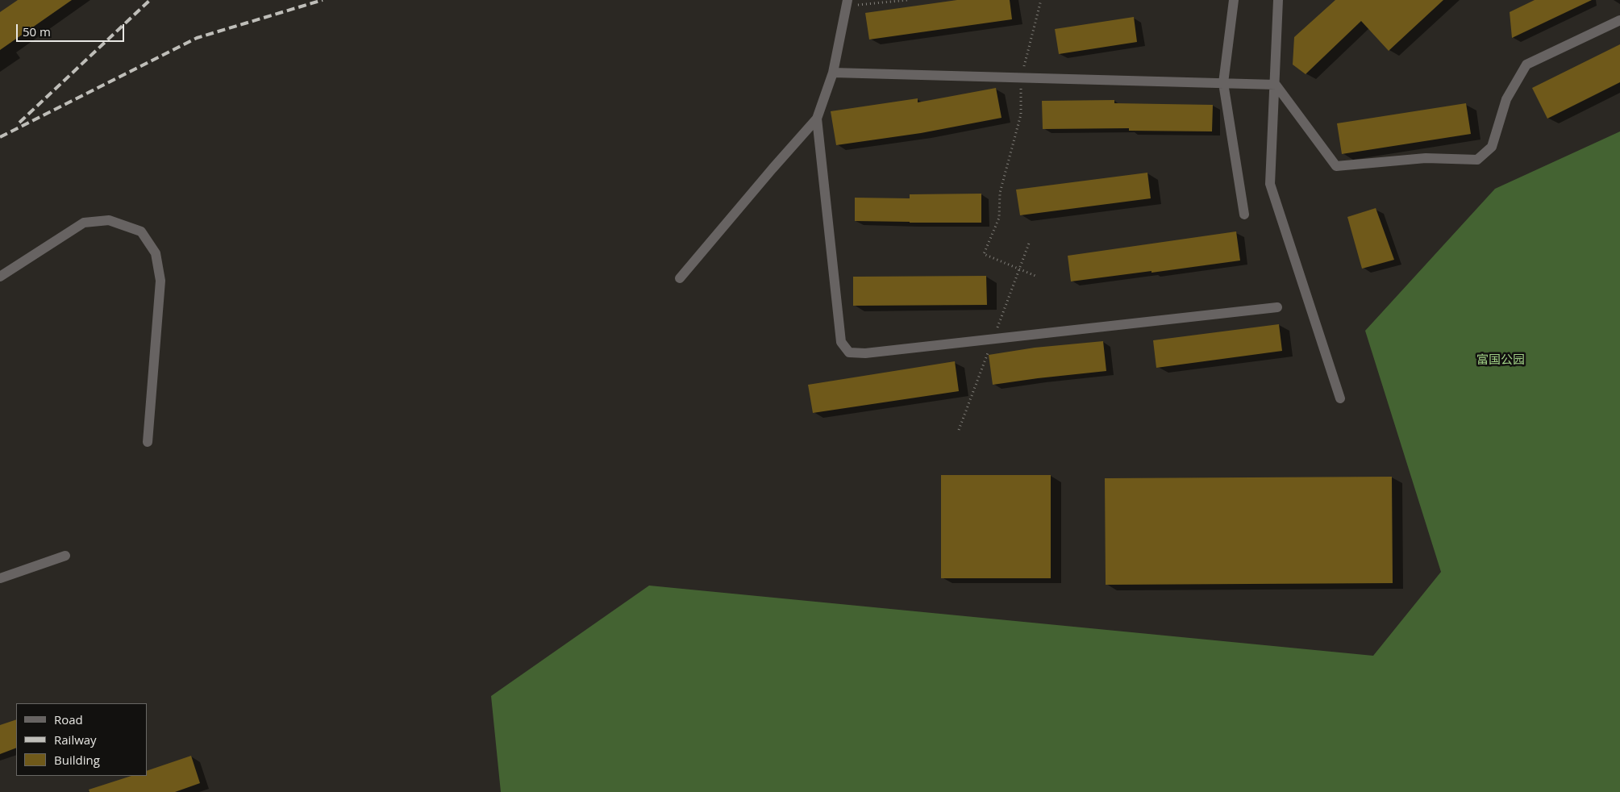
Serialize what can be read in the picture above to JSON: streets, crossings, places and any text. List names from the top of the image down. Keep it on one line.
{"parks":["富国公园"],"legend":["Road","Railway","Building"],"scale_bar":"50 m"}
